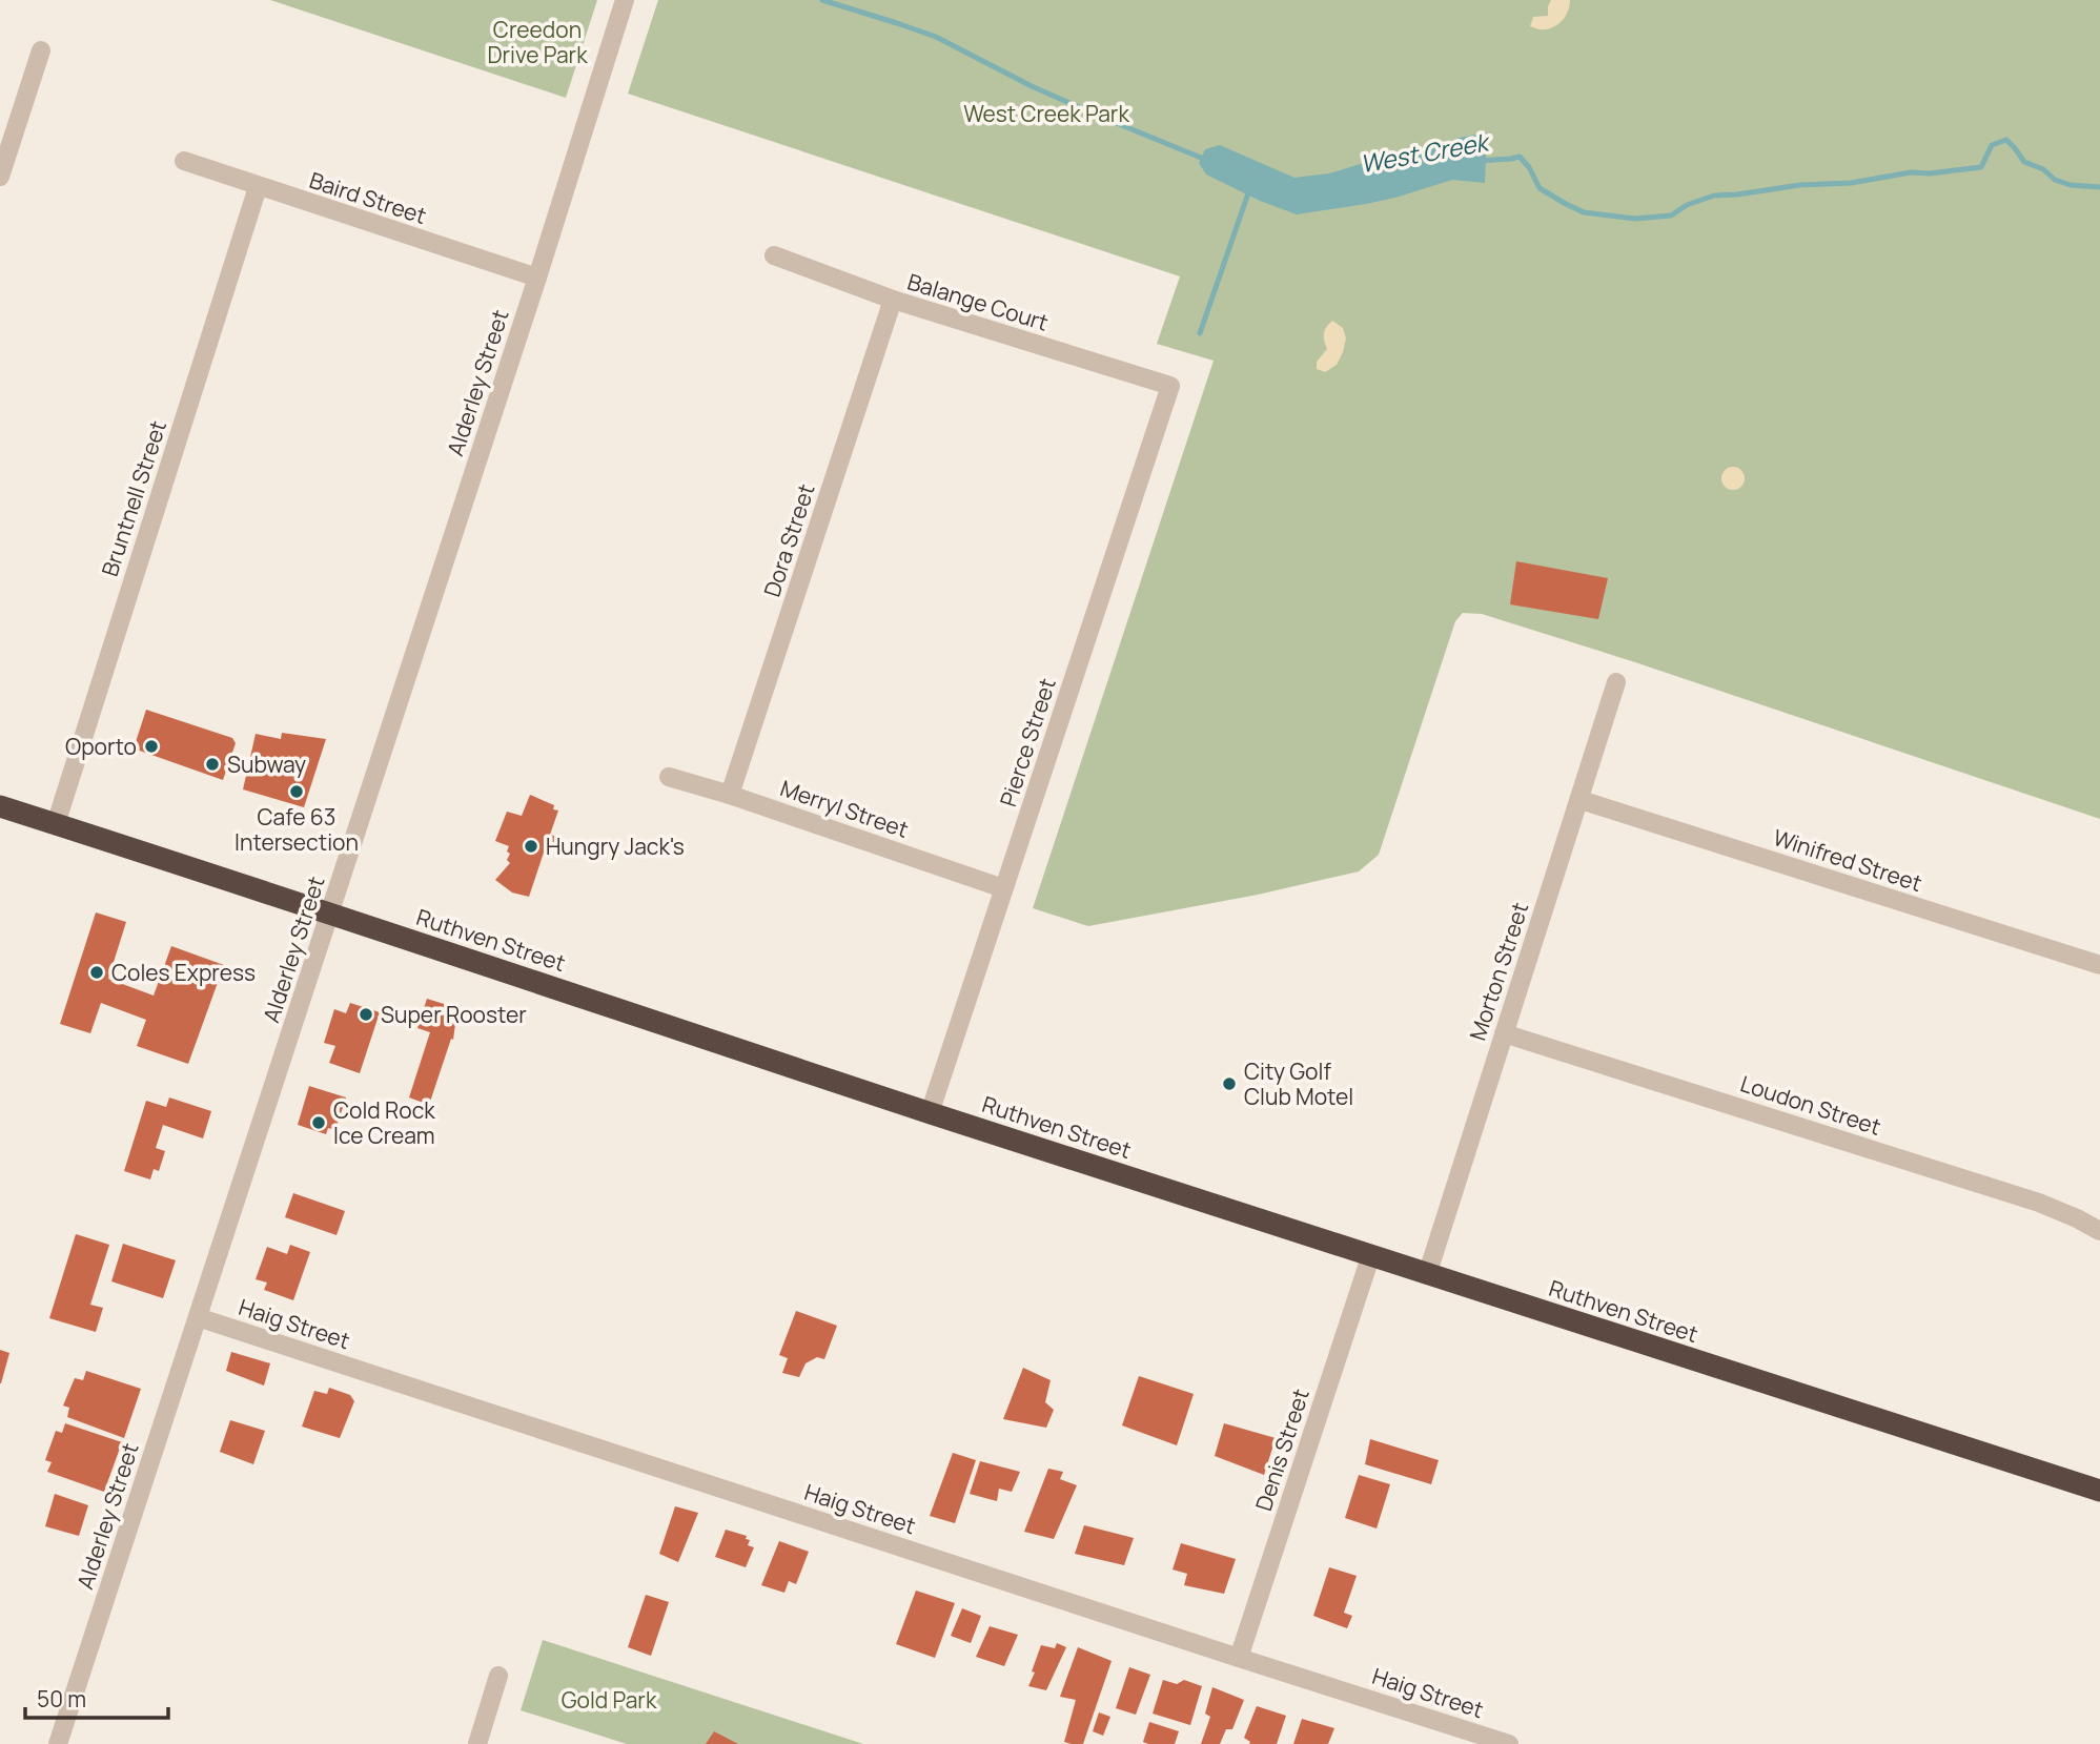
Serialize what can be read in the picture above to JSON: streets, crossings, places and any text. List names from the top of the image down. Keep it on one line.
{"streets":{"highway":["Ruthven Street"],"street":["Baird Street","Balange Court","Alderley Street","Bruntnell Street","Dora Street","Pierce Street","Merryl Street","Winifred Street","Morton Street","Loudon Street","Haig Street","Denis Street"]},"crossings":[["Baird Street","Alderley Street"],["Baird Street","Bruntnell Street"],["Balange Court","Dora Street"],["Balange Court","Pierce Street"],["Alderley Street","Ruthven Street"],["Alderley Street","Haig Street"],["Bruntnell Street","Ruthven Street"],["Dora Street","Merryl Street"],["Pierce Street","Merryl Street"],["Pierce Street","Ruthven Street"],["Winifred Street","Morton Street"],["Ruthven Street","Morton Street"],["Ruthven Street","Denis Street"],["Morton Street","Loudon Street"],["Haig Street","Denis Street"]],"water":["West Creek"],"parks":["Creedon Drive Park","West Creek Park","Gold Park"],"places":["Oporto","Subway","Cafe 63 Intersection","Hungry Jack's","Coles Express","Super Rooster","City Golf Club Motel","Cold Rock Ice Cream"],"scale_bar":"50 m"}
